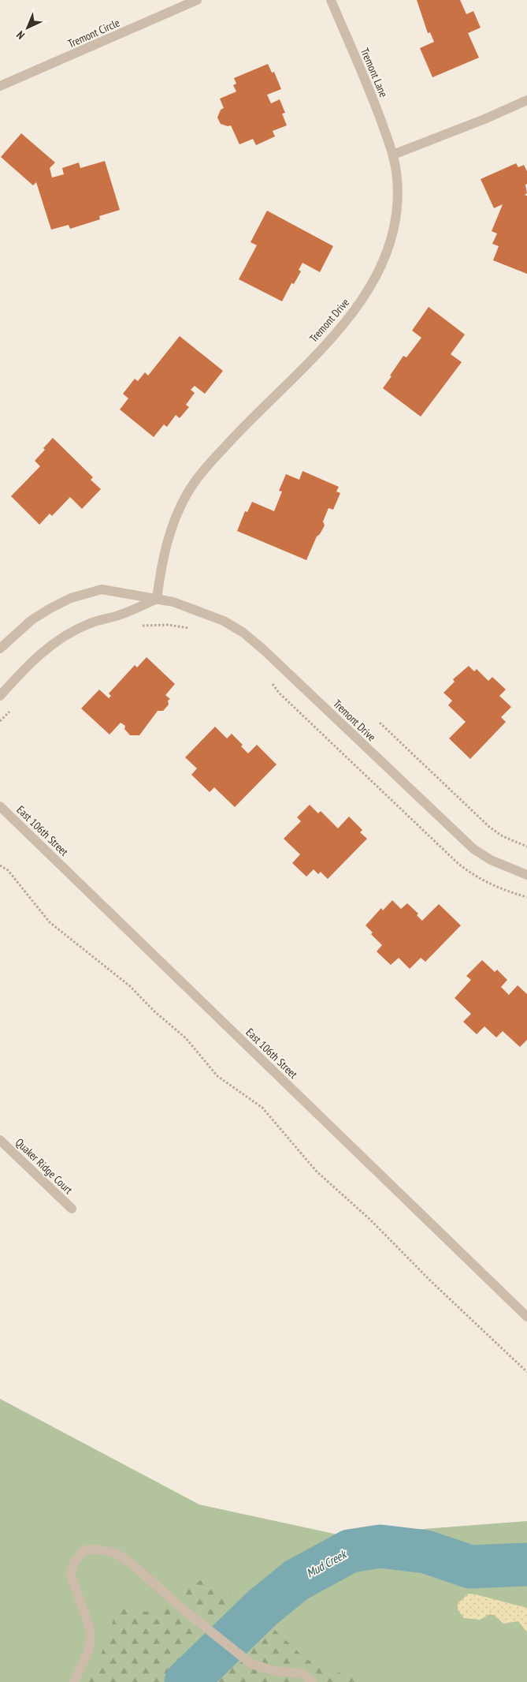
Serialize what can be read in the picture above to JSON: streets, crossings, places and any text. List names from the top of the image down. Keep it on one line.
{"streets":{"street":["Tremont Circle","Tremont Lane","Tremont Drive","East 106th Street","Quaker Ridge Court"]},"crossings":[["Tremont Lane","Tremont Drive"]],"water":["Mud Creek"],"north":"bottom left"}
